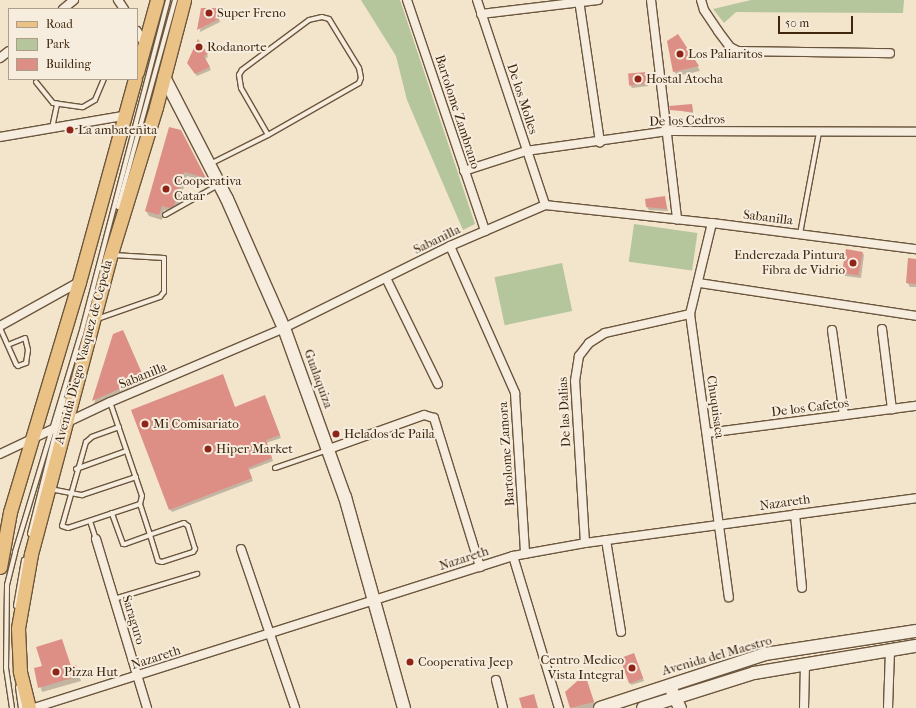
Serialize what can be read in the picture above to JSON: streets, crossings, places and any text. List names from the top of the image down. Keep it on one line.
{"streets":{"main road":["Avenida Diego Vasquez de Cepeda"],"street":["De los Molles","Bartolome Zambrano","De los Cedros","Sabanilla","Gualaquiza","Chuquisaca","De los Cafetos","De las Dalias","Bartolome Zamora","Nazareth","Saraguro","Avenida del Maestro"]},"crossings":[["De los Molles","De los Cedros"],["De los Molles","Sabanilla"],["Bartolome Zambrano","De los Cedros"],["Bartolome Zambrano","Sabanilla"],["Sabanilla","Avenida Diego Vasquez de Cepeda"],["Sabanilla","Gualaquiza"],["Sabanilla","Chuquisaca"],["Sabanilla","Bartolome Zamora"],["Avenida Diego Vasquez de Cepeda","Gualaquiza"],["Gualaquiza","Nazareth"],["Chuquisaca","De los Cafetos"],["Chuquisaca","De las Dalias"],["Chuquisaca","Nazareth"],["De las Dalias","Nazareth"],["Bartolome Zamora","Nazareth"],["Nazareth","Saraguro"]],"places":["Super Freno","Rodanorte","Los Paliaritos","Hostal Atocha","La ambateñita","Cooperativa Catar","Enderezada Pintura Fibra de Vidrio","Mi Comisariato","Helados de Paila","Hiper Market","Cooperativa Jeep","Centro Medico Vista Integral","Pizza Hut"],"legend":["Road","Park","Building"],"scale_bar":"50 m"}
